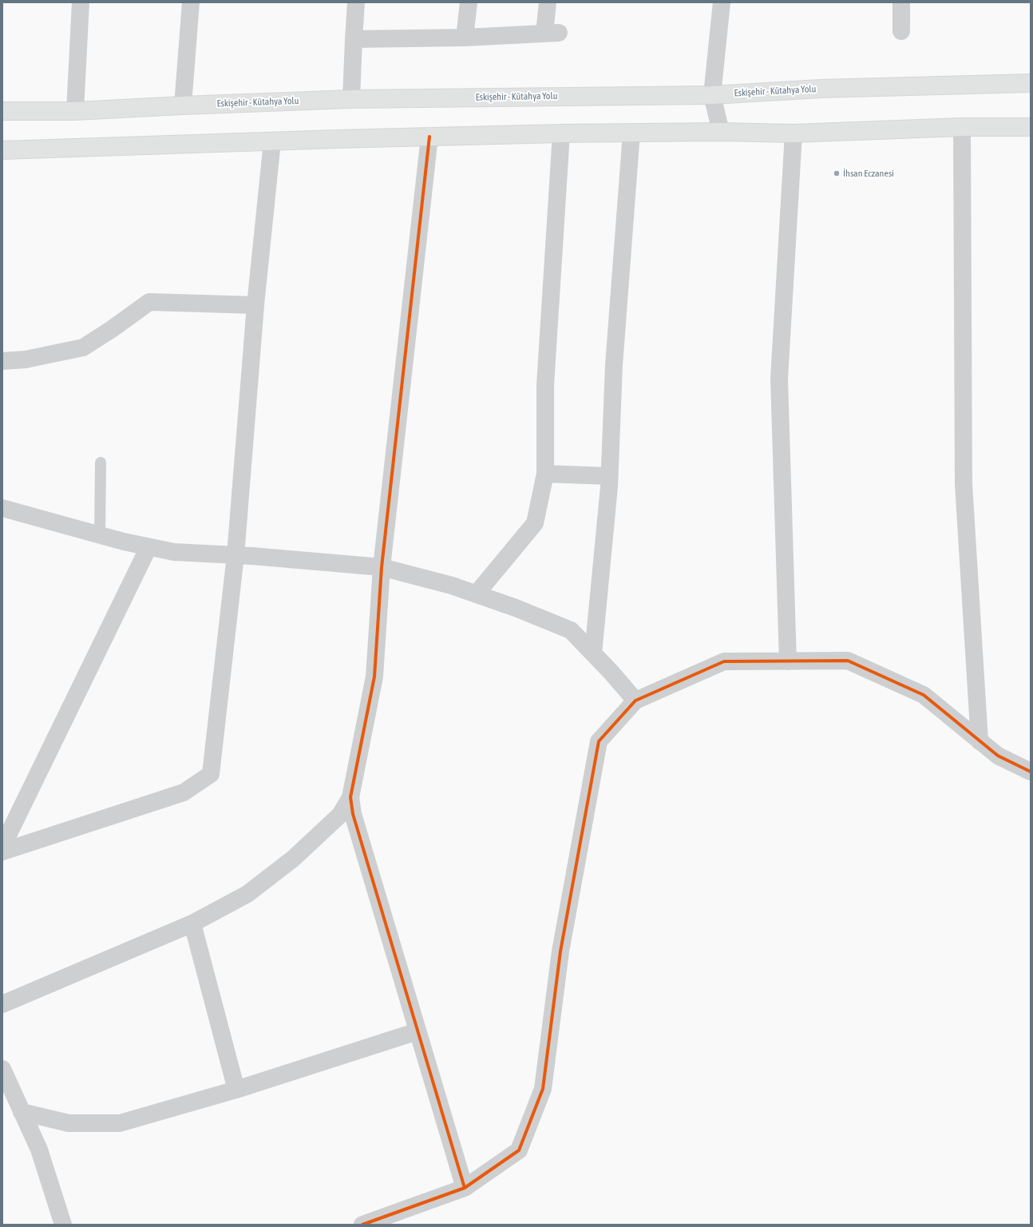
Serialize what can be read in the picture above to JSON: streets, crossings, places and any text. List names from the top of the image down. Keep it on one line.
{"streets":{"highway":["Eskişehir - Kütahya Yolu"]},"places":["İhsan Eczanesi"]}
